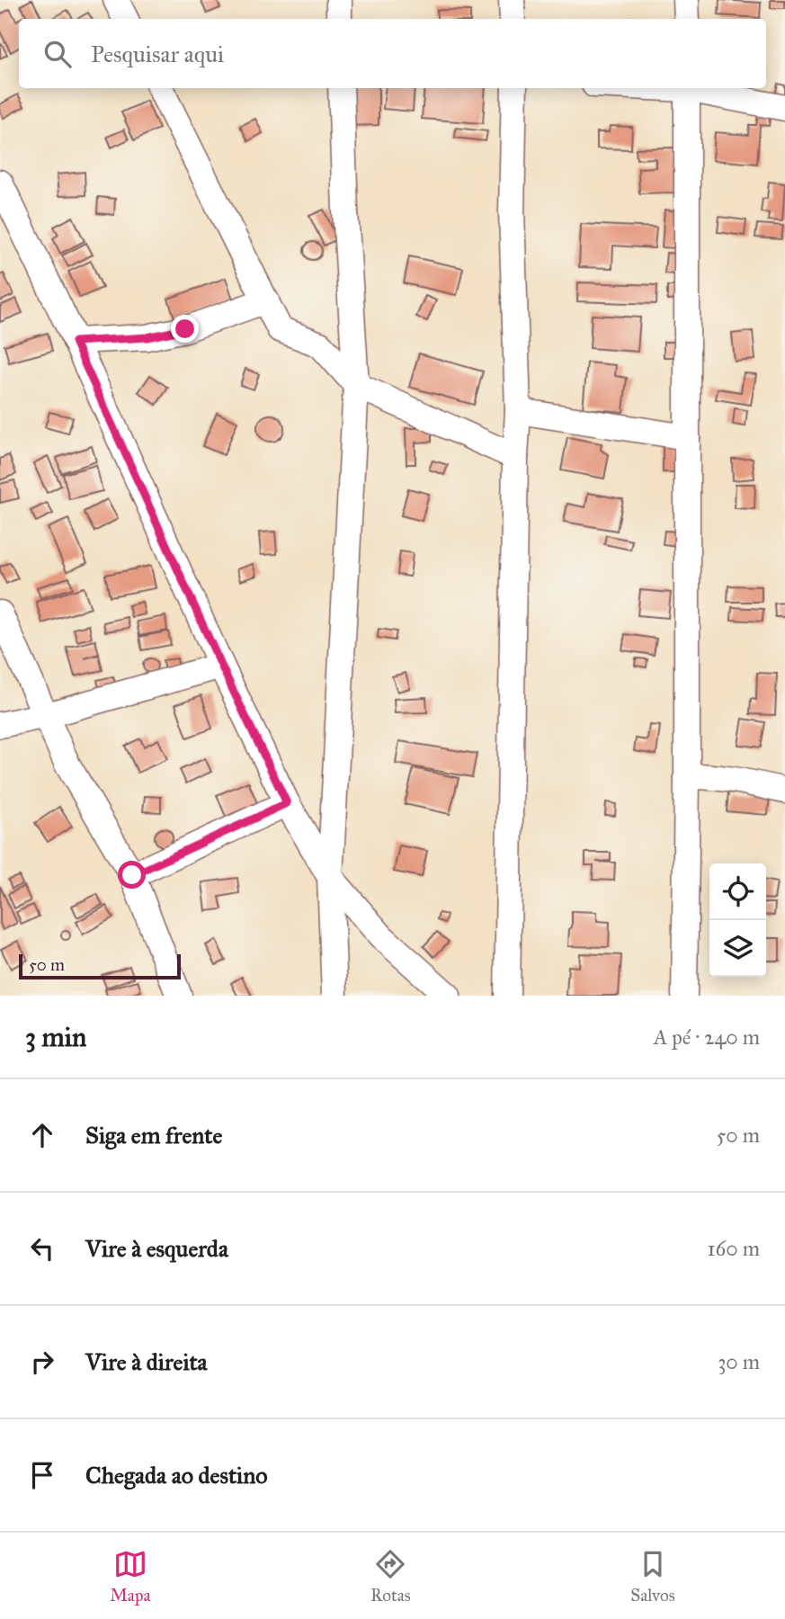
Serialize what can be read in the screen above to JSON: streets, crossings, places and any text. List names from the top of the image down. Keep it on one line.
{"scale_bar":"50 m","page":{"search":"Pesquisar aqui","scale":"50 m","heading":["3 min","A pé · 240 m"],"list":[["Siga em frente","50 m"],["Vire à esquerda","160 m"],["Vire à direita","30 m"],"Chegada ao destino"],"nav":["Mapa","Rotas","Salvos"]}}
